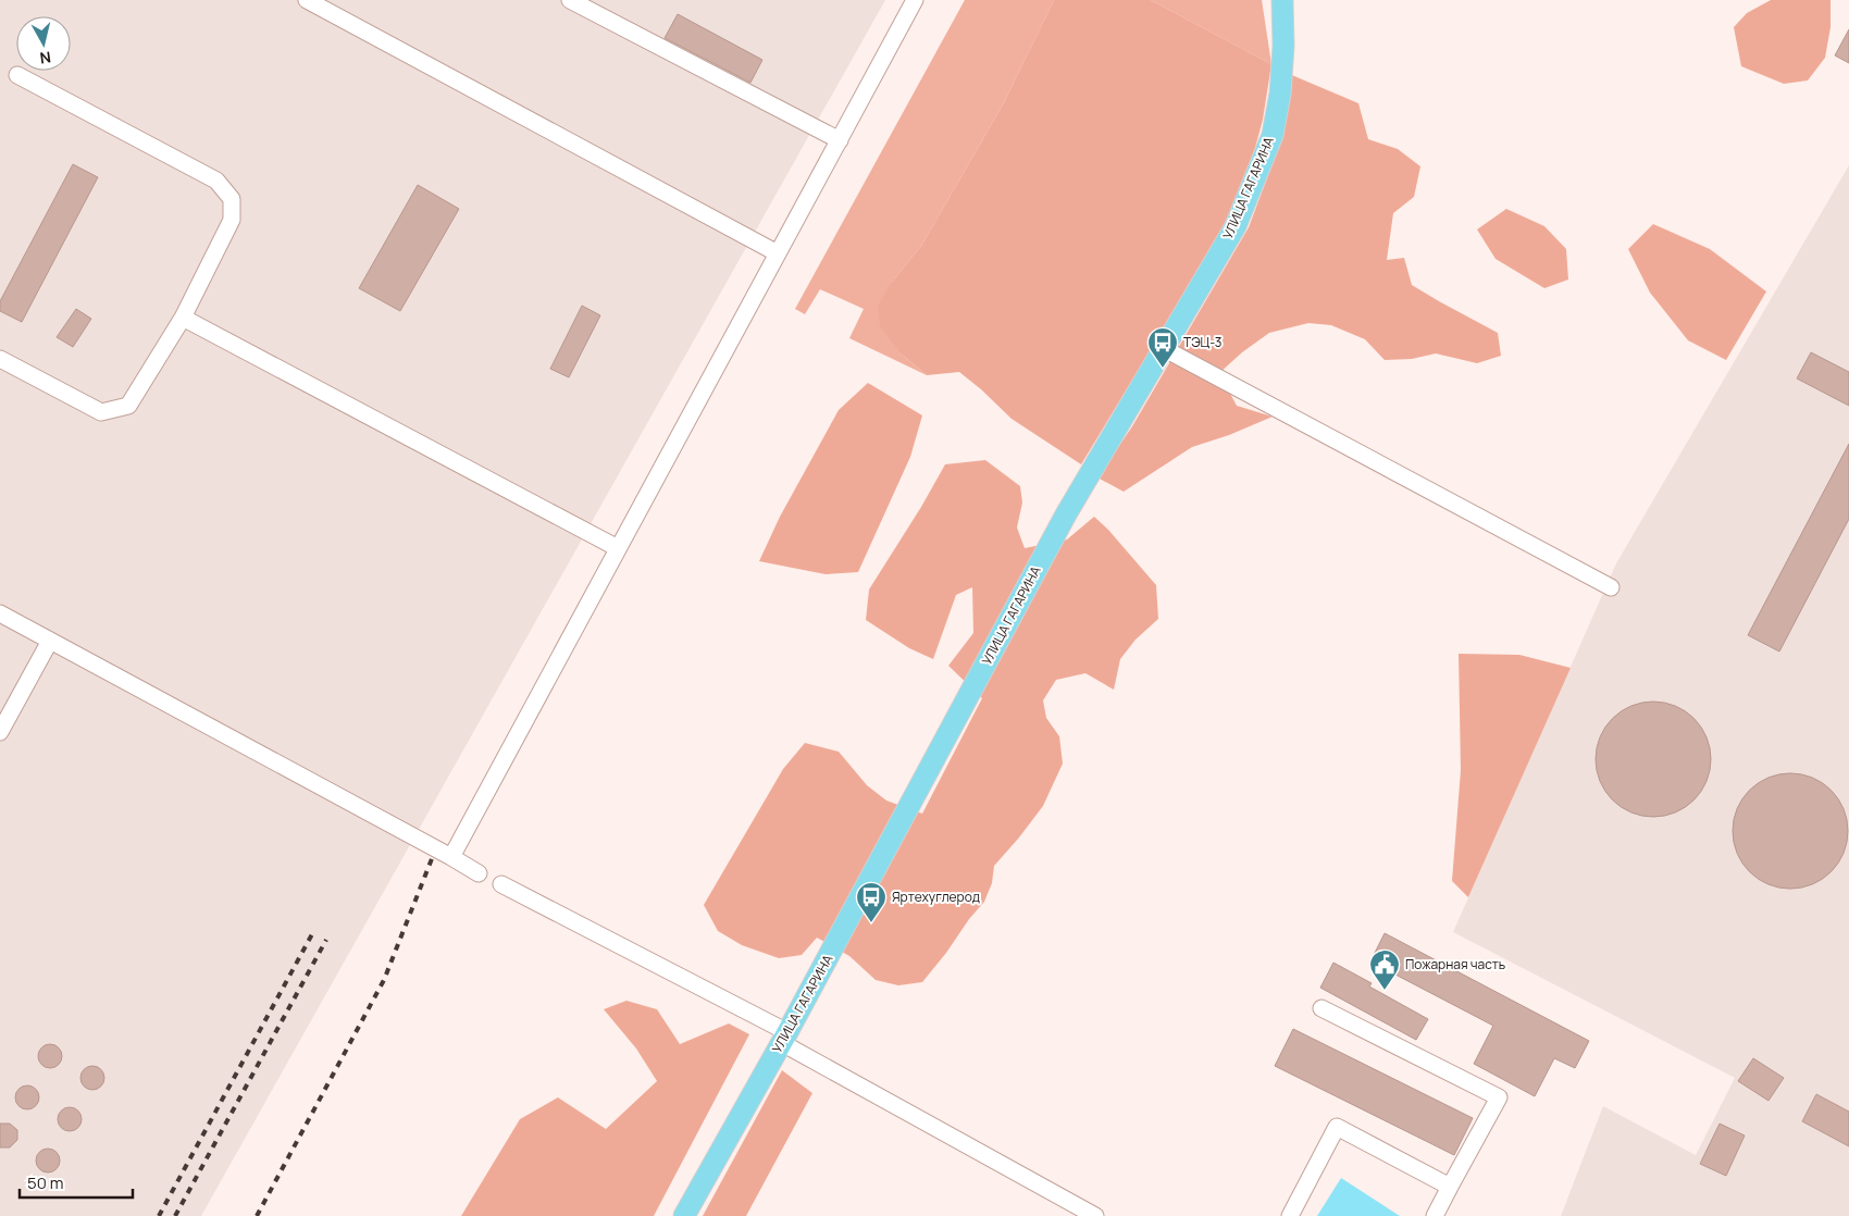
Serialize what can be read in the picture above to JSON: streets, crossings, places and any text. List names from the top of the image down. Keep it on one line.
{"streets":{"main road":["УЛИЦА ГАГАРИНА"]},"places":{"bus stop":["ТЭЦ-3","Яртехуглерод"],"public building":["Пожарная часть"]},"scale_bar":"50 m","north":"bottom"}
